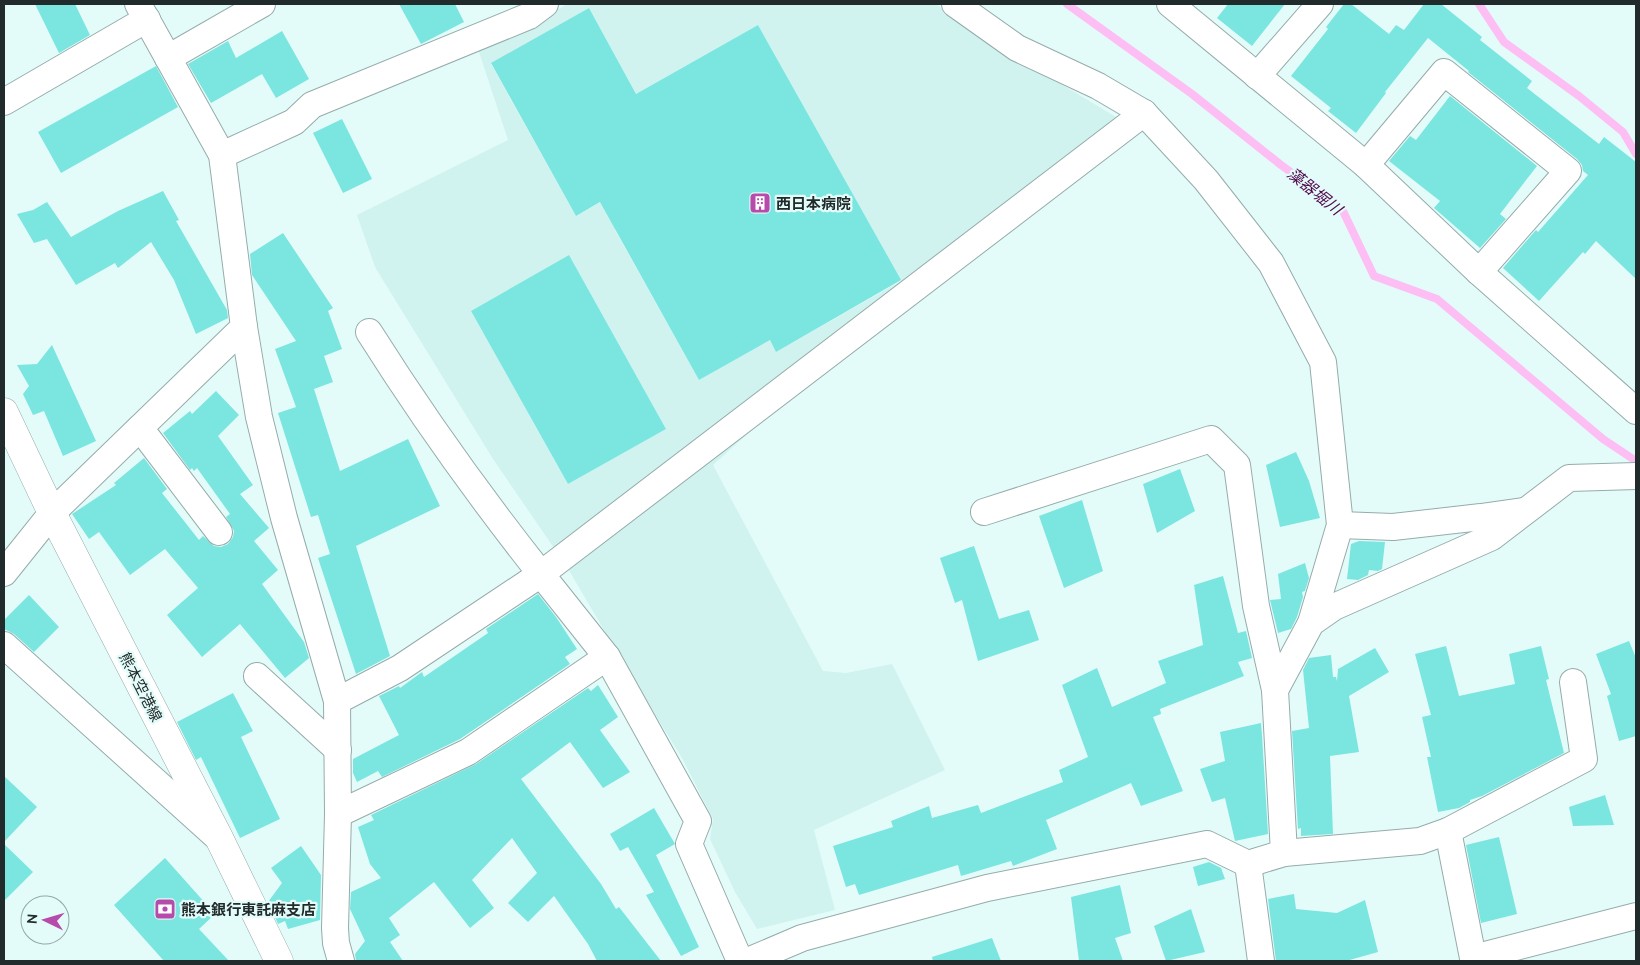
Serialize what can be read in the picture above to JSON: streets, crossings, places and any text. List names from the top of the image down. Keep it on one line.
{"streets":{"main road":["熊本空港線"]},"water":["藻器堀川"],"places":{"building":["西日本病院"],"bank":["熊本銀行東託麻支店"]},"north":"left"}
